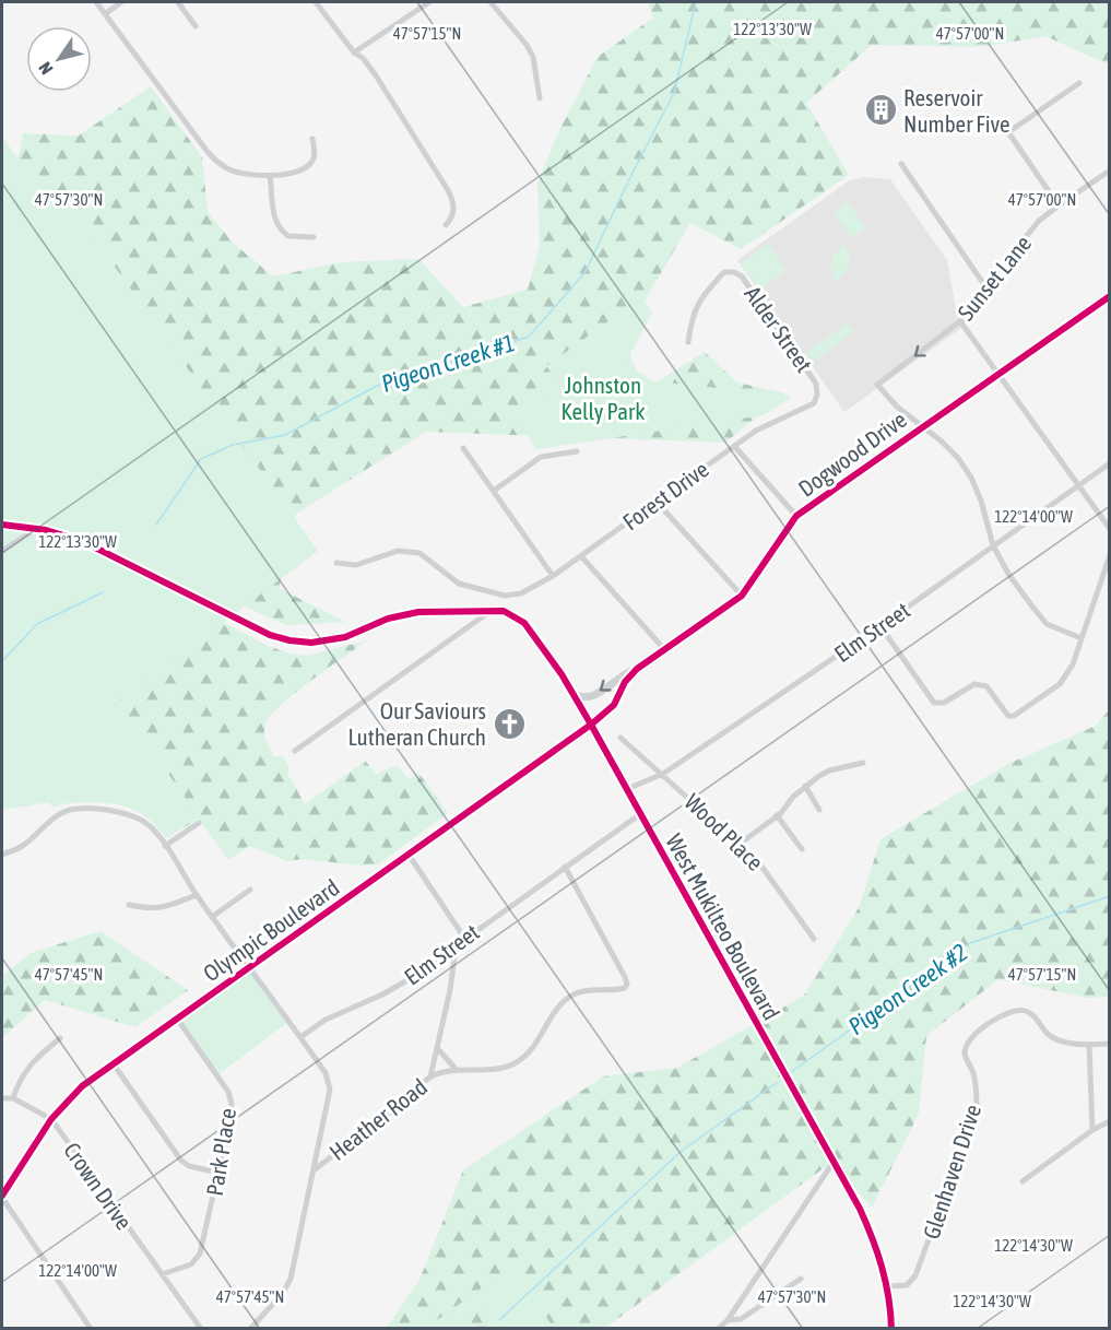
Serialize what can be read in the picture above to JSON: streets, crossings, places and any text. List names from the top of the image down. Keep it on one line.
{"streets":{"main road":["West Mukilteo Boulevard"],"street":["Sunset Lane","Alder Street","Dogwood Drive","Forest Drive","Elm Street","Wood Place","Olympic Boulevard","Heather Road","Park Place","Glenhaven Drive","Crown Drive"]},"crossings":[["Sunset Lane","Dogwood Drive"],["Alder Street","Forest Drive"],["Dogwood Drive","West Mukilteo Boulevard"],["Dogwood Drive","Olympic Boulevard"],["Elm Street","Wood Place"],["Elm Street","West Mukilteo Boulevard"],["Elm Street","Heather Road"],["West Mukilteo Boulevard","Olympic Boulevard"],["West Mukilteo Boulevard","Glenhaven Drive"],["Olympic Boulevard","Park Place"],["Olympic Boulevard","Crown Drive"],["Park Place","Crown Drive"]],"water":["Pigeon Creek #1","Pigeon Creek #2"],"parks":["Johnston Kelly Park"],"places":{"building":["Reservoir Number Five"],"church":["Our Saviours Lutheran Church"]},"north":"bottom left","coordinates":["122°13'30\"W","47°57'15\"N","47°57'00\"N","47°57'30\"N","122°14'00\"W","47°57'45\"N","122°14'30\"W"]}
